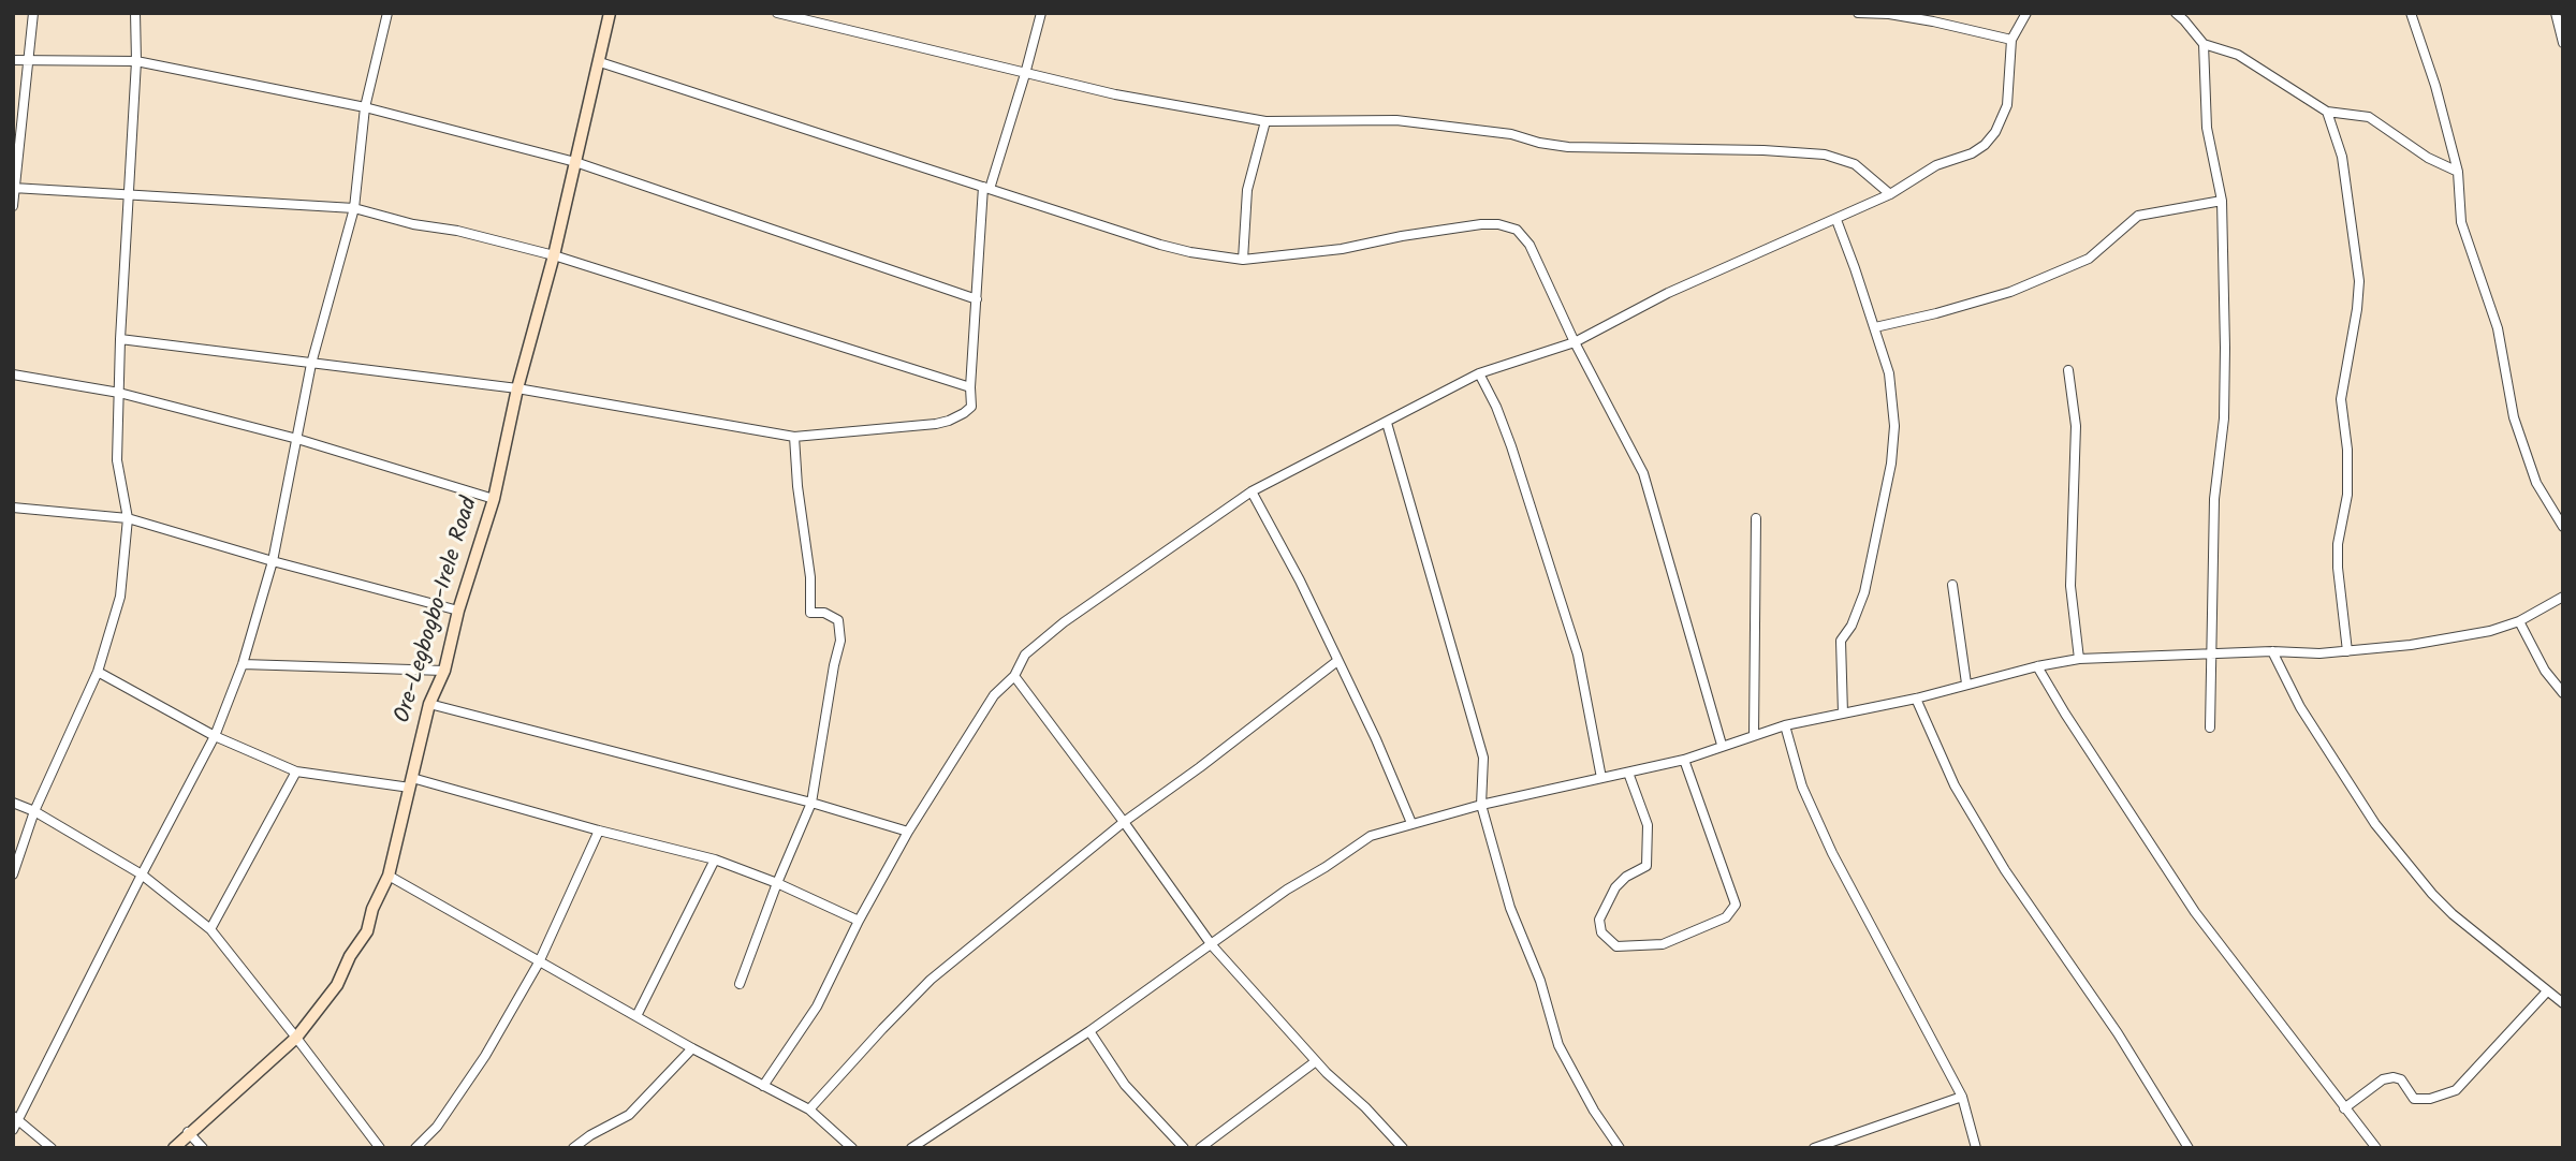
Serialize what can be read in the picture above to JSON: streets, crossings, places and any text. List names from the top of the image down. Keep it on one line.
{"streets":{"main road":["Ore-Legbogbo-Irele Road"]}}
